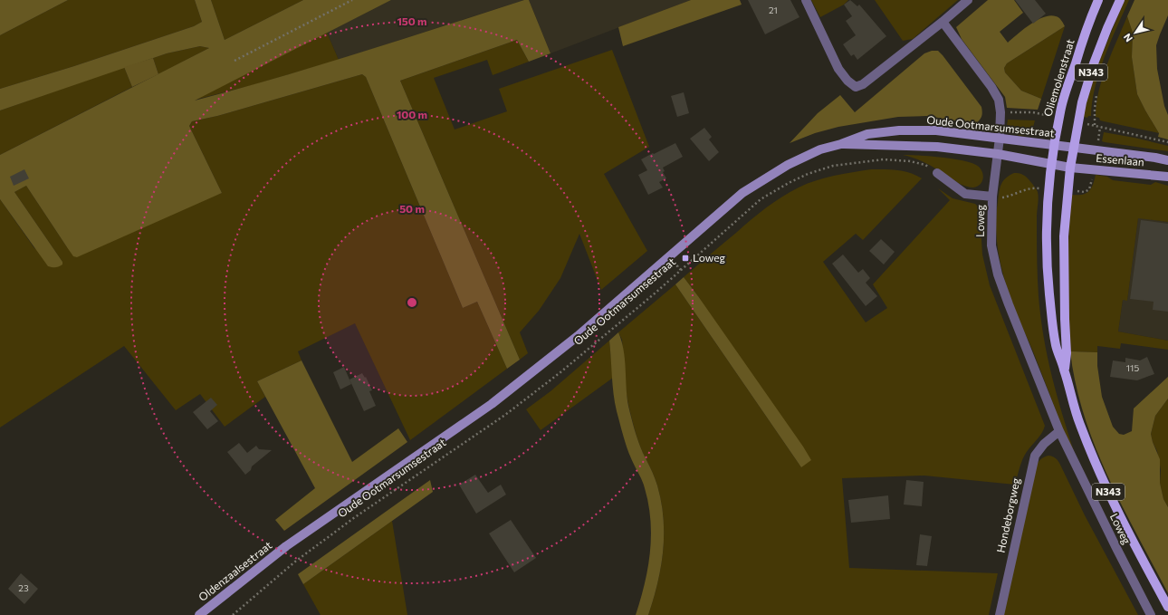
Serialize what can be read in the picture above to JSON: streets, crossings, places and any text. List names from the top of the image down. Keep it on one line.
{"streets":{"main road":["N343","Oliemolenstraat","Oude Ootmarsumsestraat","Essenlaan","Oldenzaalsestraat"],"street":["Loweg","Hondeborgweg"]},"crossings":[["N343","Oliemolenstraat"],["N343","Oude Ootmarsumsestraat"],["N343","Essenlaan"],["Oliemolenstraat","Oude Ootmarsumsestraat"],["Oude Ootmarsumsestraat","Essenlaan"],["Oude Ootmarsumsestraat","Loweg"],["Oude Ootmarsumsestraat","Oldenzaalsestraat"],["Loweg","Hondeborgweg"]],"places":{"transit":["Loweg"]},"house_numbers":["21","115","23"],"north":"bottom left","rings":["150 m","100 m","50 m"]}
